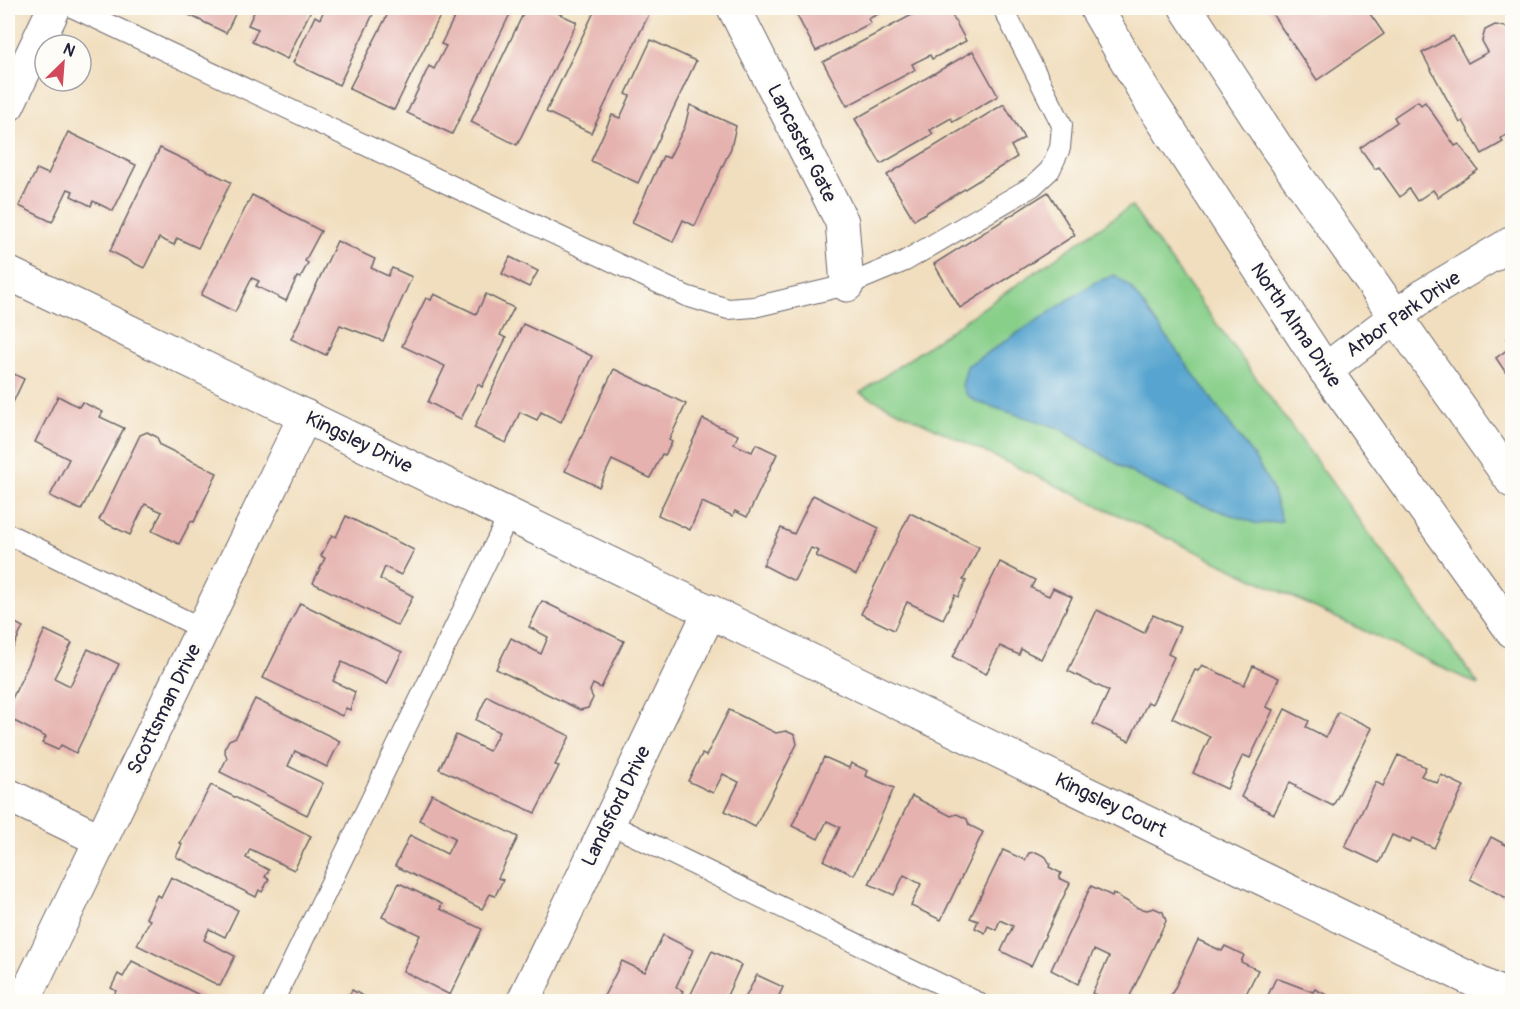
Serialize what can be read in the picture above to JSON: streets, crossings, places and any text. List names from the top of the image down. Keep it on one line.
{"streets":{"street":["Lancaster Gate","Arbor Park Drive","North Alma Drive","Kingsley Drive","Scottsman Drive","Kingsley Court","Landsford Drive"]},"crossings":[["Arbor Park Drive","North Alma Drive"],["Kingsley Drive","Scottsman Drive"],["Kingsley Drive","Kingsley Court"],["Kingsley Drive","Landsford Drive"],["Kingsley Court","Landsford Drive"]],"north":"top right"}
